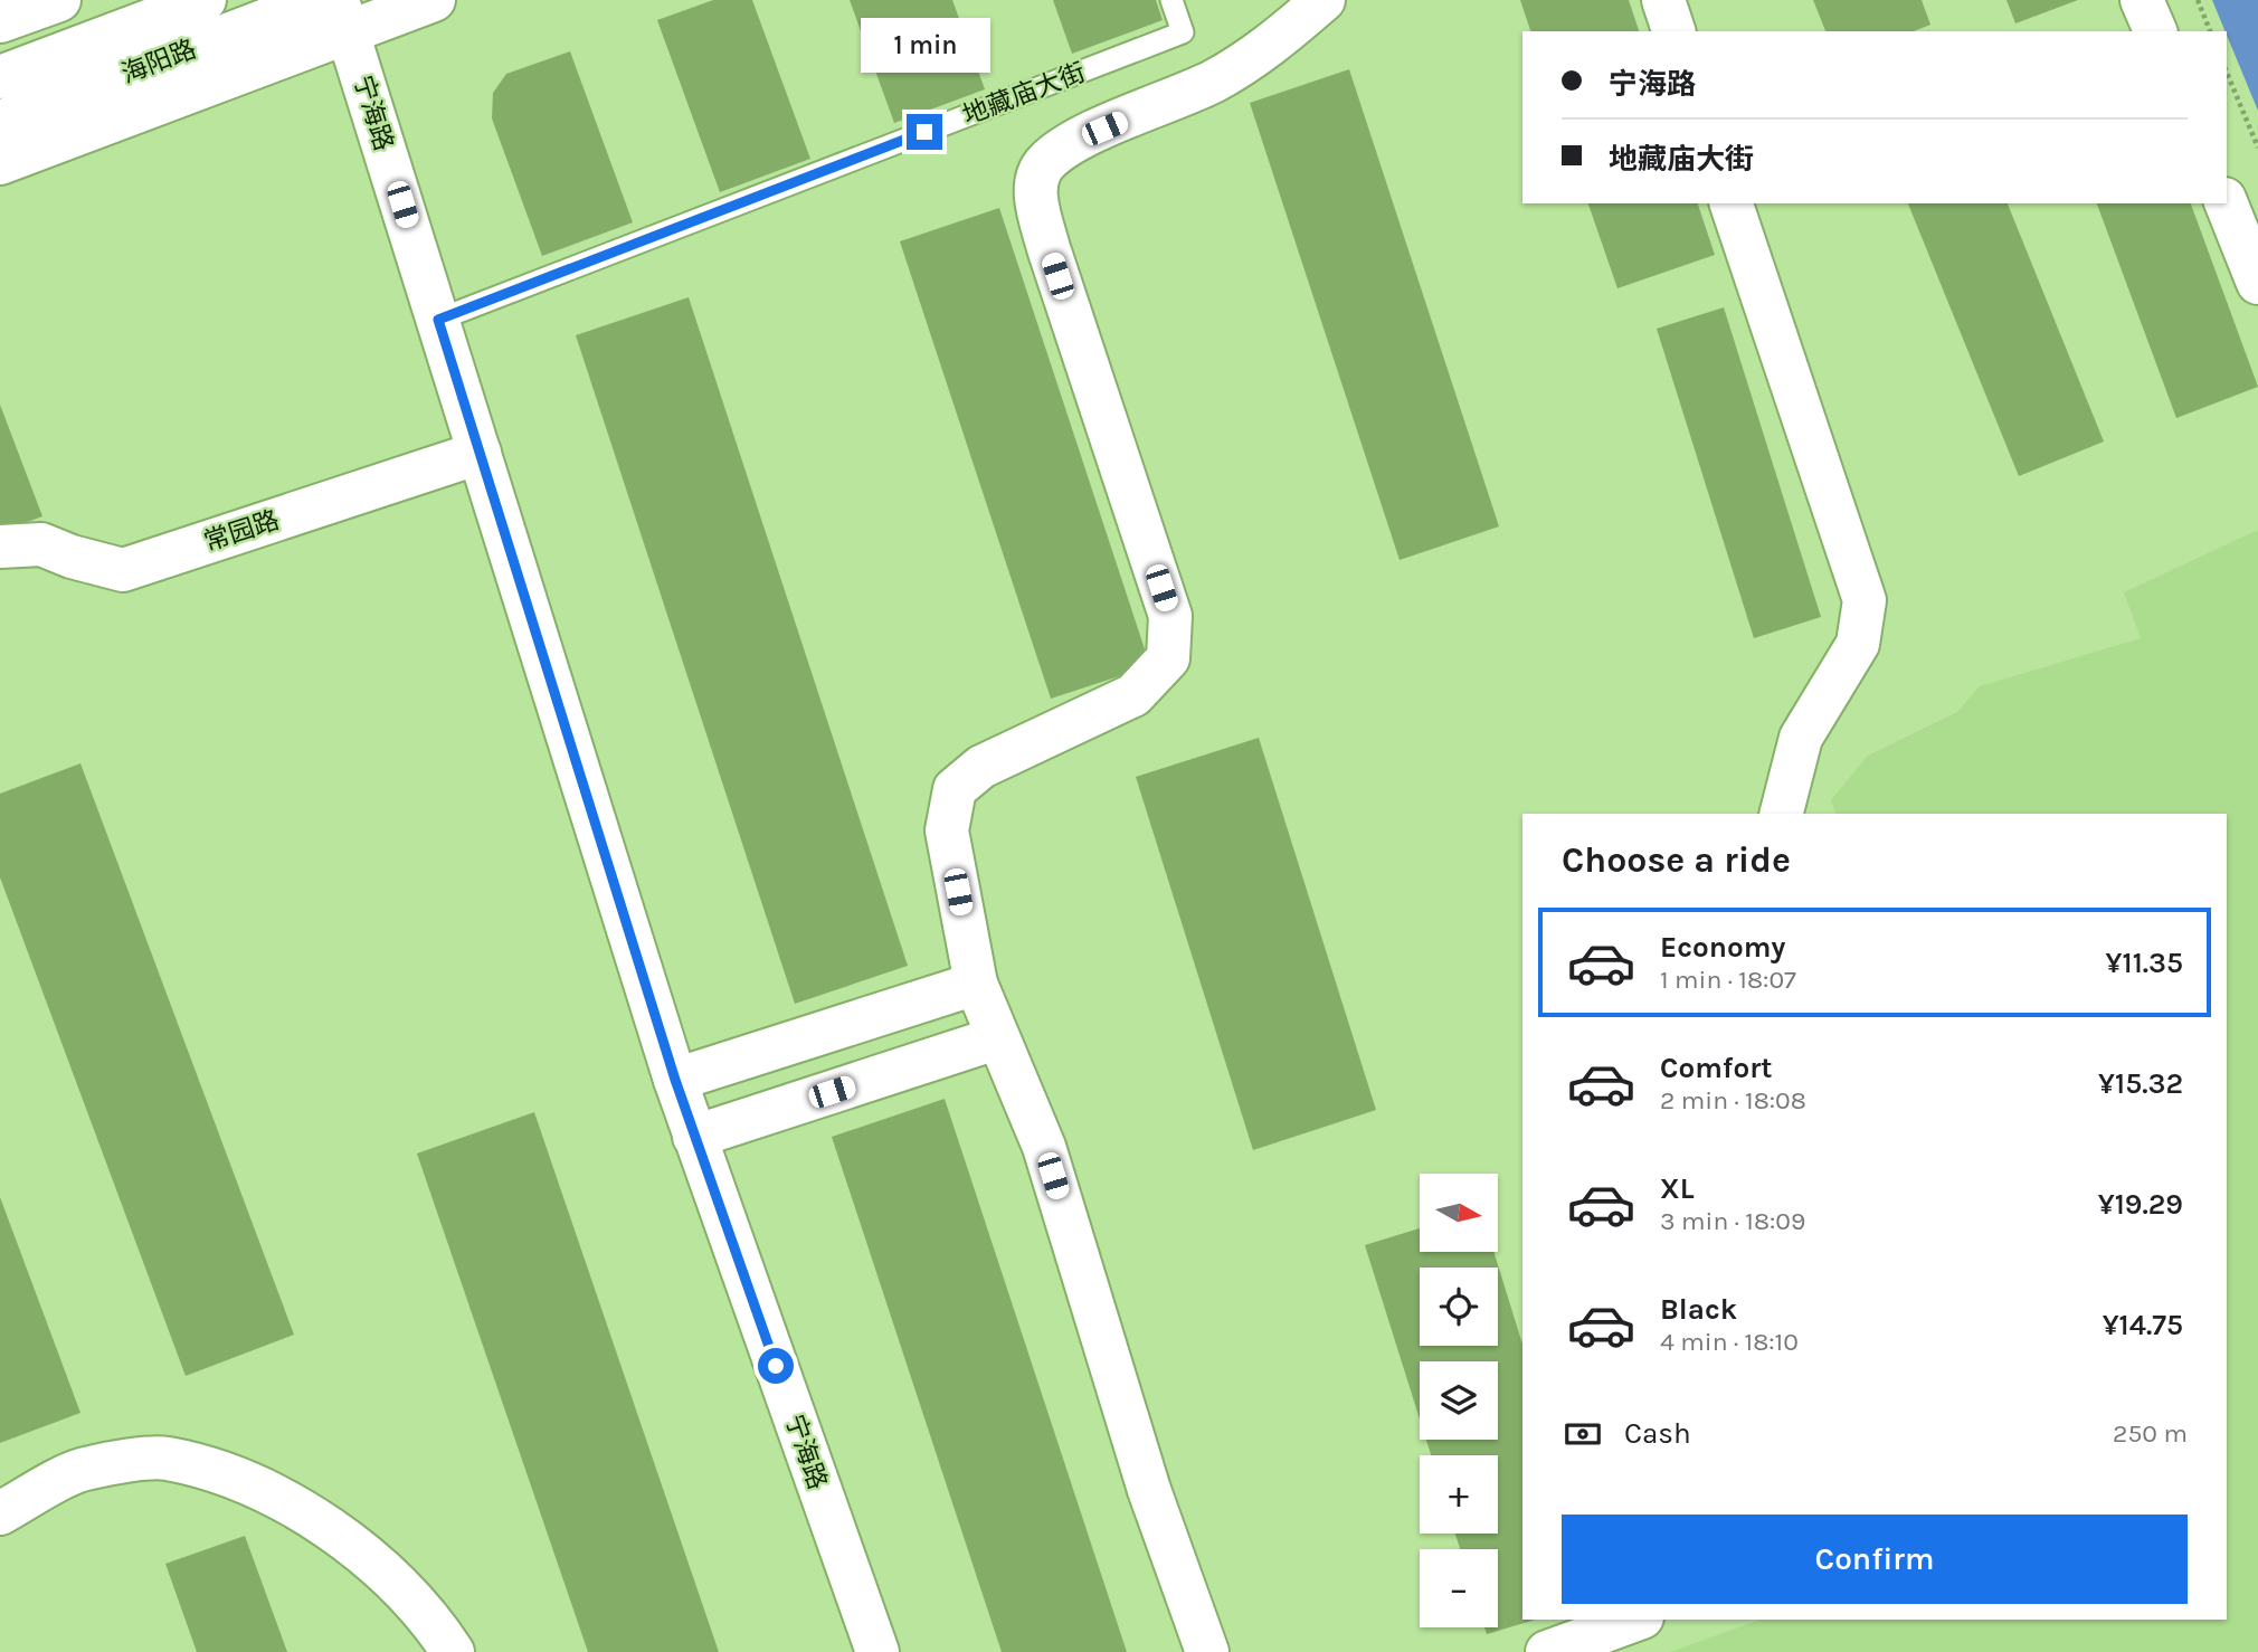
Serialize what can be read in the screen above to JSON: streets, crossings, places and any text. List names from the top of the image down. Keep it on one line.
{"streets":{"street":["海阳路","宁海路","常园路"],"lane":["地藏庙大街"]},"crossings":[["地藏庙大街","宁海路"],["宁海路","常园路"]],"north":"right","page":{"bubble":"1 min","banner":["宁海路","地藏庙大街"],"heading":"Choose a ride","list":[{"name":"Economy","note":"1 min · 18:07","value":"¥11.35"},{"name":"Comfort","note":"2 min · 18:08","value":"¥15.32"},{"name":"XL","note":"3 min · 18:09","value":"¥19.29"},{"name":"Black","note":"4 min · 18:10","value":"¥14.75"}],"map_buttons":["+","−"],"pay":["Cash","250 m"],"buttons":"Confirm"}}
